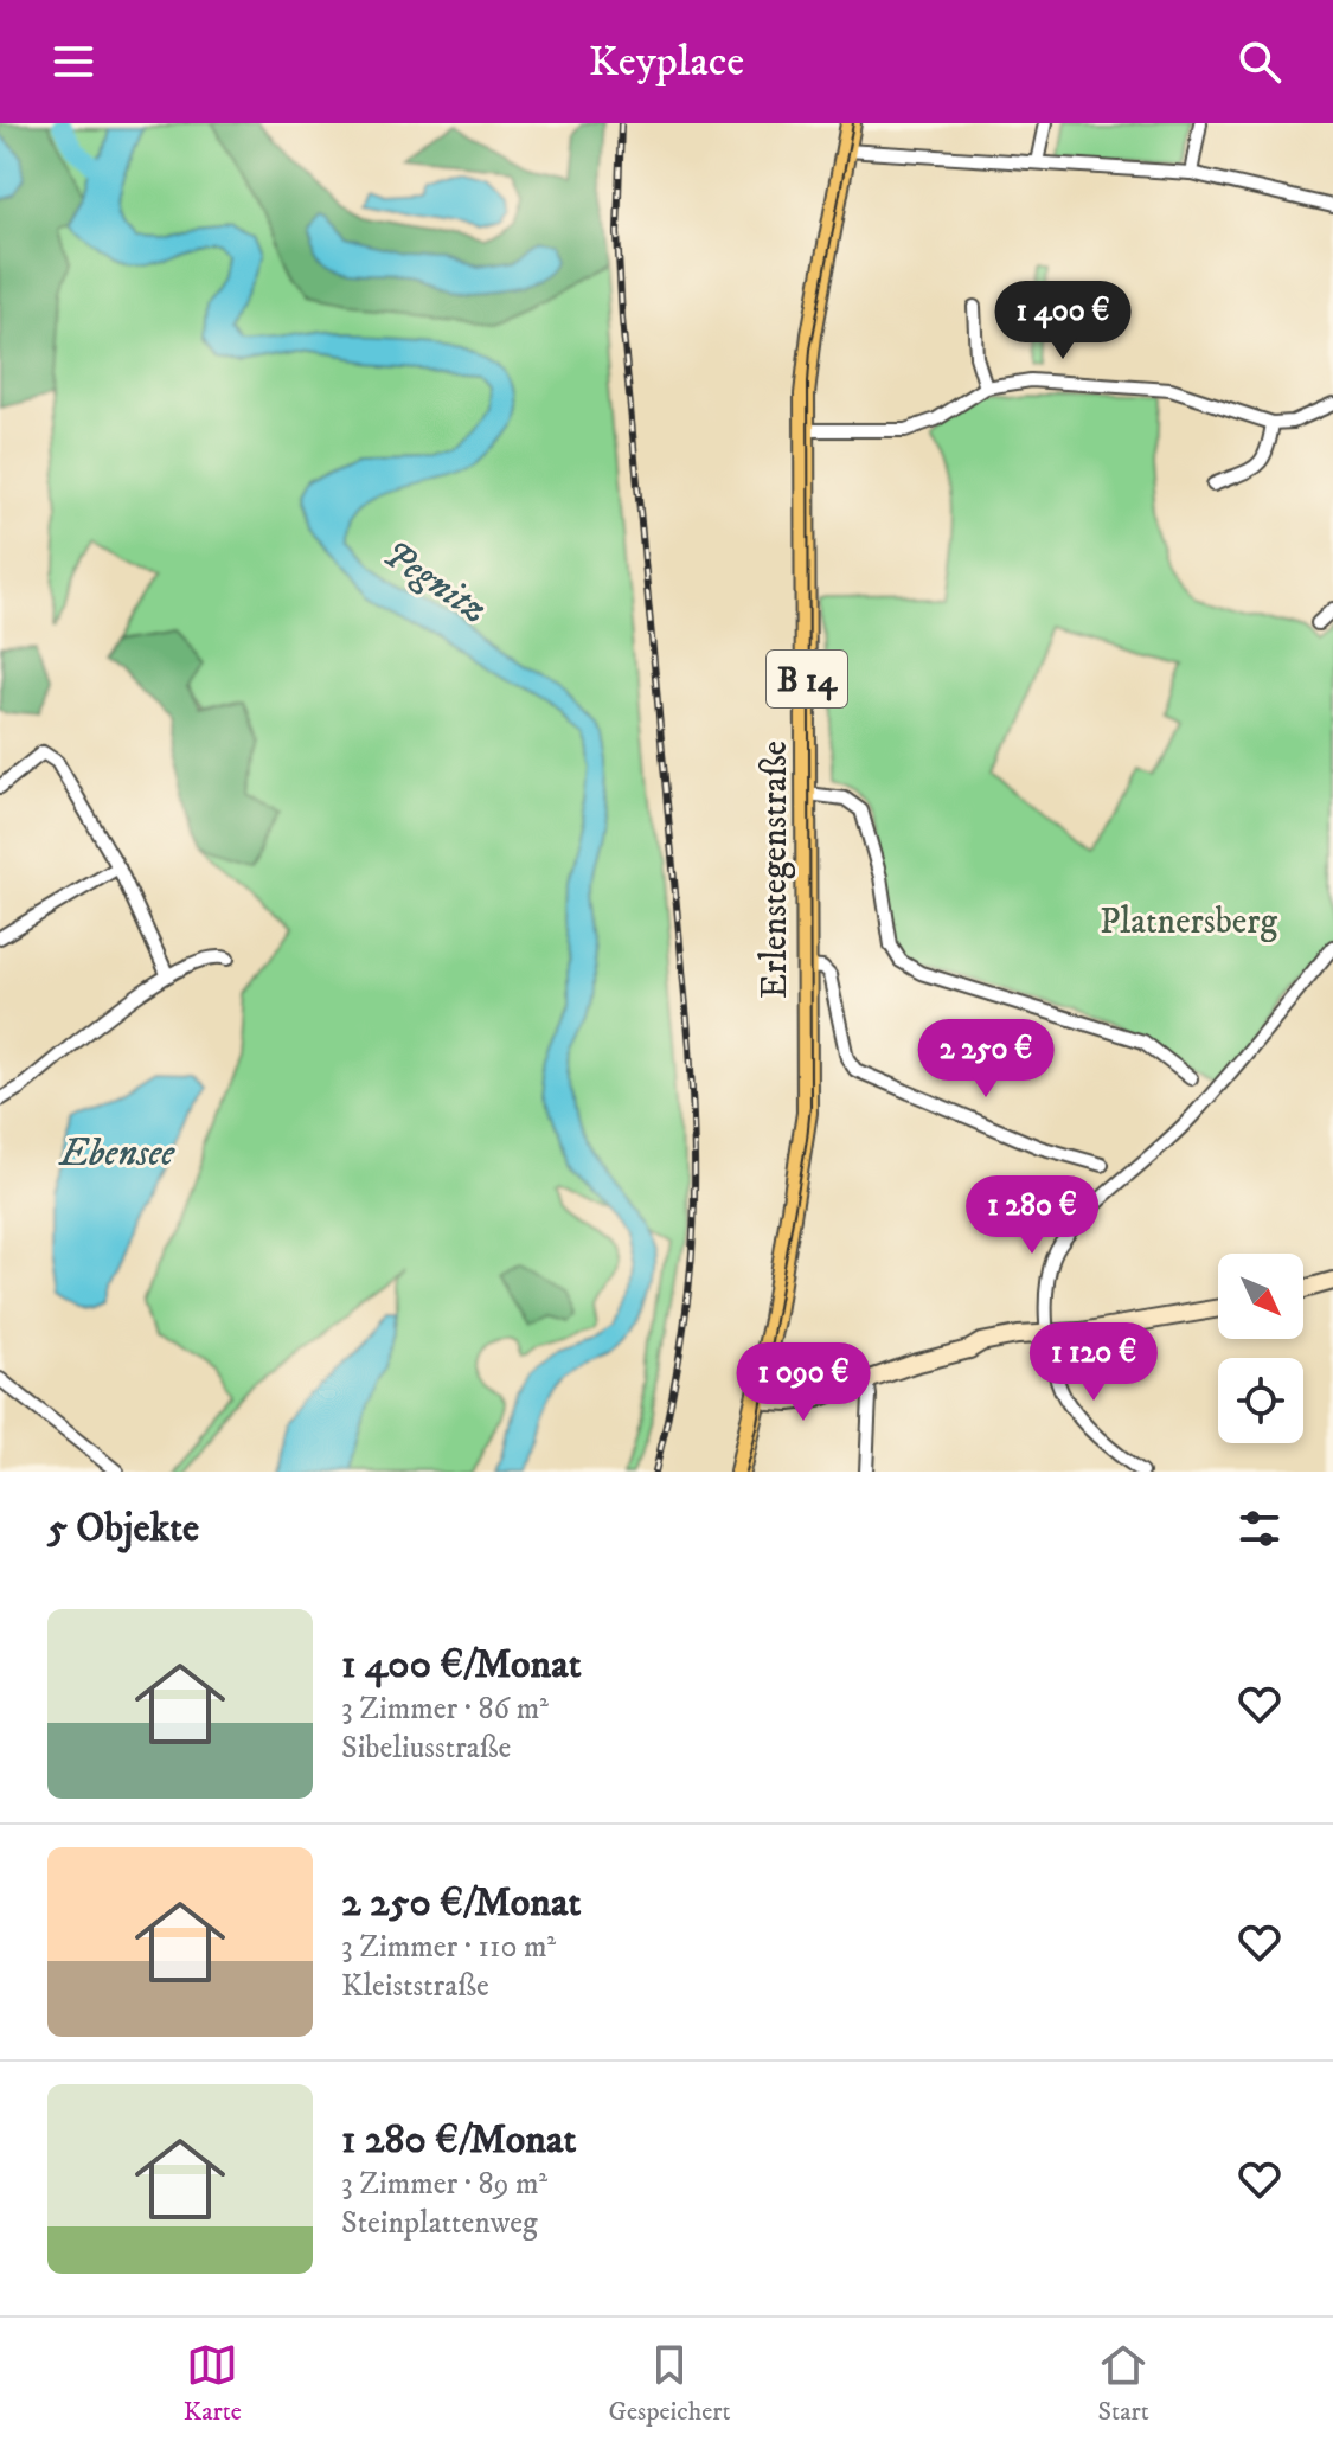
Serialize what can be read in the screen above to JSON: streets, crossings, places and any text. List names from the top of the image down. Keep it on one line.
{"streets":{"main road":["B 14","Erlenstegenstraße"]},"water":["Pegnitz","Ebensee"],"parks":["Platnersberg"],"north":"bottom right","page":{"header":"Keyplace","price":["1 400 €","2 250 €","1 280 €","1 120 €","1 090 €"],"heading":"5 Objekte","list":[{"name":"1 400 €/Monat","note":"3 Zimmer · 86 m² · Sibeliusstraße"},{"name":"2 250 €/Monat","note":"3 Zimmer · 110 m² · Kleiststraße"},{"name":"1 280 €/Monat","note":"3 Zimmer · 89 m² · Steinplattenweg"}],"tabs":["Karte","Gespeichert","Start"]}}
